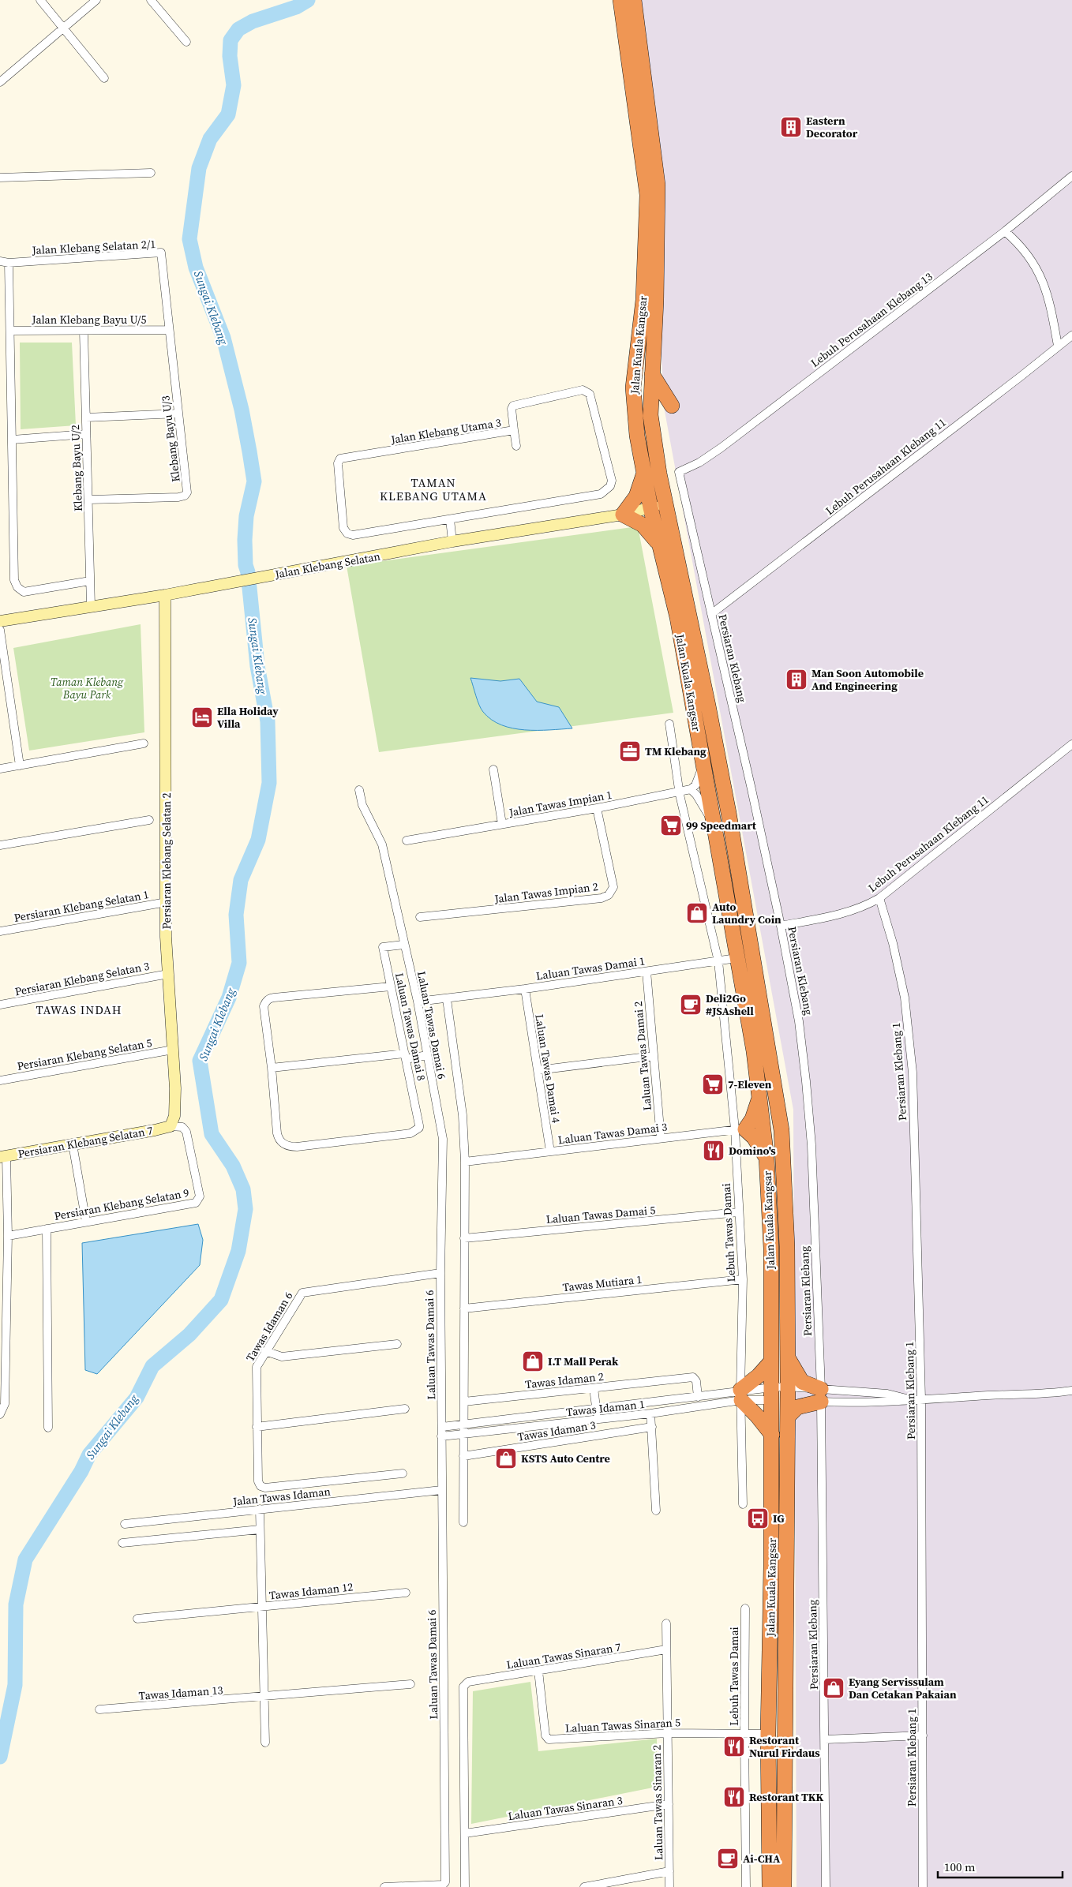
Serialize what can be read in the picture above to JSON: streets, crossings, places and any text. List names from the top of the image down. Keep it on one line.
{"streets":{"highway":["Jalan Kuala Kangsar"],"street":["Jalan Klebang Selatan 2/1","Jalan Klebang Bayu U/5","Lebuh Perusahaan Klebang 13","Jalan Klebang Utama 3","Klebang Bayu U/3","Lebuh Perusahaan Klebang 11","Klebang Bayu U/2","Jalan Klebang Selatan","Persiaran Klebang","Jalan Tawas Impian 1","Persiaran Klebang Selatan 2","Jalan Tawas Impian 2","Persiaran Klebang Selatan 1","Laluan Tawas Damai 1","Persiaran Klebang Selatan 3","Laluan Tawas Damai 6","Laluan Tawas Damai 8","Persiaran Klebang Selatan 5","Laluan Tawas Damai 2","Laluan Tawas Damai 4","Persiaran Klebang 1","Laluan Tawas Damai 3","Persiaran Klebang Selatan 7","Persiaran Klebang Selatan 9","Laluan Tawas Damai 5","Lebuh Tawas Damai","Tawas Mutiara 1","Tawas Idaman 6","Tawas Idaman 2","Tawas Idaman 1","Tawas Idaman 3","Jalan Tawas Idaman","Tawas Idaman 12","Laluan Tawas Sinaran 7","Tawas Idaman 13","Laluan Tawas Sinaran 5","Laluan Tawas Sinaran 2","Laluan Tawas Sinaran 3"]},"crossings":[["Jalan Klebang Selatan 2/1","Jalan Klebang Bayu U/5"],["Jalan Klebang Selatan 2/1","Klebang Bayu U/3"],["Jalan Klebang Bayu U/5","Klebang Bayu U/3"],["Jalan Klebang Bayu U/5","Klebang Bayu U/2"],["Lebuh Perusahaan Klebang 13","Persiaran Klebang"],["Jalan Kuala Kangsar","Jalan Klebang Selatan"],["Jalan Kuala Kangsar","Laluan Tawas Damai 1"],["Jalan Kuala Kangsar","Laluan Tawas Damai 3"],["Jalan Kuala Kangsar","Tawas Idaman 1"],["Jalan Kuala Kangsar","Laluan Tawas Sinaran 5"],["Klebang Bayu U/3","Klebang Bayu U/2"],["Lebuh Perusahaan Klebang 11","Persiaran Klebang"],["Lebuh Perusahaan Klebang 11","Persiaran Klebang 1"],["Klebang Bayu U/2","Jalan Klebang Selatan"],["Jalan Klebang Selatan","Persiaran Klebang Selatan 2"],["Jalan Tawas Impian 1","Jalan Tawas Impian 2"],["Jalan Tawas Impian 1","Lebuh Tawas Damai"],["Persiaran Klebang Selatan 2","Persiaran Klebang Selatan 1"],["Persiaran Klebang Selatan 2","Persiaran Klebang Selatan 3"],["Persiaran Klebang Selatan 2","Persiaran Klebang Selatan 5"],["Persiaran Klebang Selatan 2","Persiaran Klebang Selatan 7"],["Persiaran Klebang Selatan 2","Persiaran Klebang Selatan 9"],["Laluan Tawas Damai 1","Laluan Tawas Damai 6"],["Laluan Tawas Damai 1","Laluan Tawas Damai 2"],["Laluan Tawas Damai 1","Laluan Tawas Damai 4"],["Laluan Tawas Damai 1","Lebuh Tawas Damai"],["Laluan Tawas Damai 6","Laluan Tawas Damai 8"],["Laluan Tawas Damai 6","Laluan Tawas Damai 3"],["Laluan Tawas Damai 6","Laluan Tawas Damai 5"],["Laluan Tawas Damai 6","Tawas Mutiara 1"],["Laluan Tawas Damai 6","Tawas Idaman 6"],["Laluan Tawas Damai 6","Tawas Idaman 2"],["Laluan Tawas Damai 6","Tawas Idaman 1"],["Laluan Tawas Damai 6","Tawas Idaman 3"],["Laluan Tawas Damai 6","Jalan Tawas Idaman"],["Laluan Tawas Damai 2","Laluan Tawas Damai 3"],["Laluan Tawas Damai 4","Laluan Tawas Damai 3"],["Laluan Tawas Damai 3","Lebuh Tawas Damai"],["Persiaran Klebang Selatan 7","Persiaran Klebang Selatan 9"],["Laluan Tawas Damai 5","Lebuh Tawas Damai"],["Lebuh Tawas Damai","Tawas Mutiara 1"],["Lebuh Tawas Damai","Tawas Idaman 1"],["Lebuh Tawas Damai","Laluan Tawas Sinaran 5"],["Tawas Idaman 2","Tawas Idaman 1"],["Tawas Idaman 12","Tawas Idaman 13"],["Laluan Tawas Sinaran 7","Laluan Tawas Sinaran 5"],["Laluan Tawas Sinaran 7","Laluan Tawas Sinaran 2"],["Laluan Tawas Sinaran 7","Laluan Tawas Sinaran 3"],["Laluan Tawas Sinaran 5","Laluan Tawas Sinaran 2"],["Laluan Tawas Sinaran 2","Laluan Tawas Sinaran 3"]],"districts":["TAMAN KLEBANG UTAMA","TAWAS INDAH"],"water":["Sungai Klebang"],"parks":["Taman Klebang Bayu Park"],"places":{"building":["Eastern Decorator","Man Soon Automobile And Engineering"],"hotel":["Ella Holiday Villa"],"office":["TM Klebang"],"supermarket":["99 Speedmart","7-Eleven"],"shop":["Auto Laundry Coin","I.T Mall Perak","KSTS Auto Centre","Eyang Servissulam Dan Cetakan Pakaian"],"cafe":["Deli2Go #JSAshell","Ai-CHA"],"restaurant":["Domino's","Restorant Nurul Firdaus","Restorant TKK"],"bus stop":["IG"]},"scale_bar":"100 m"}
